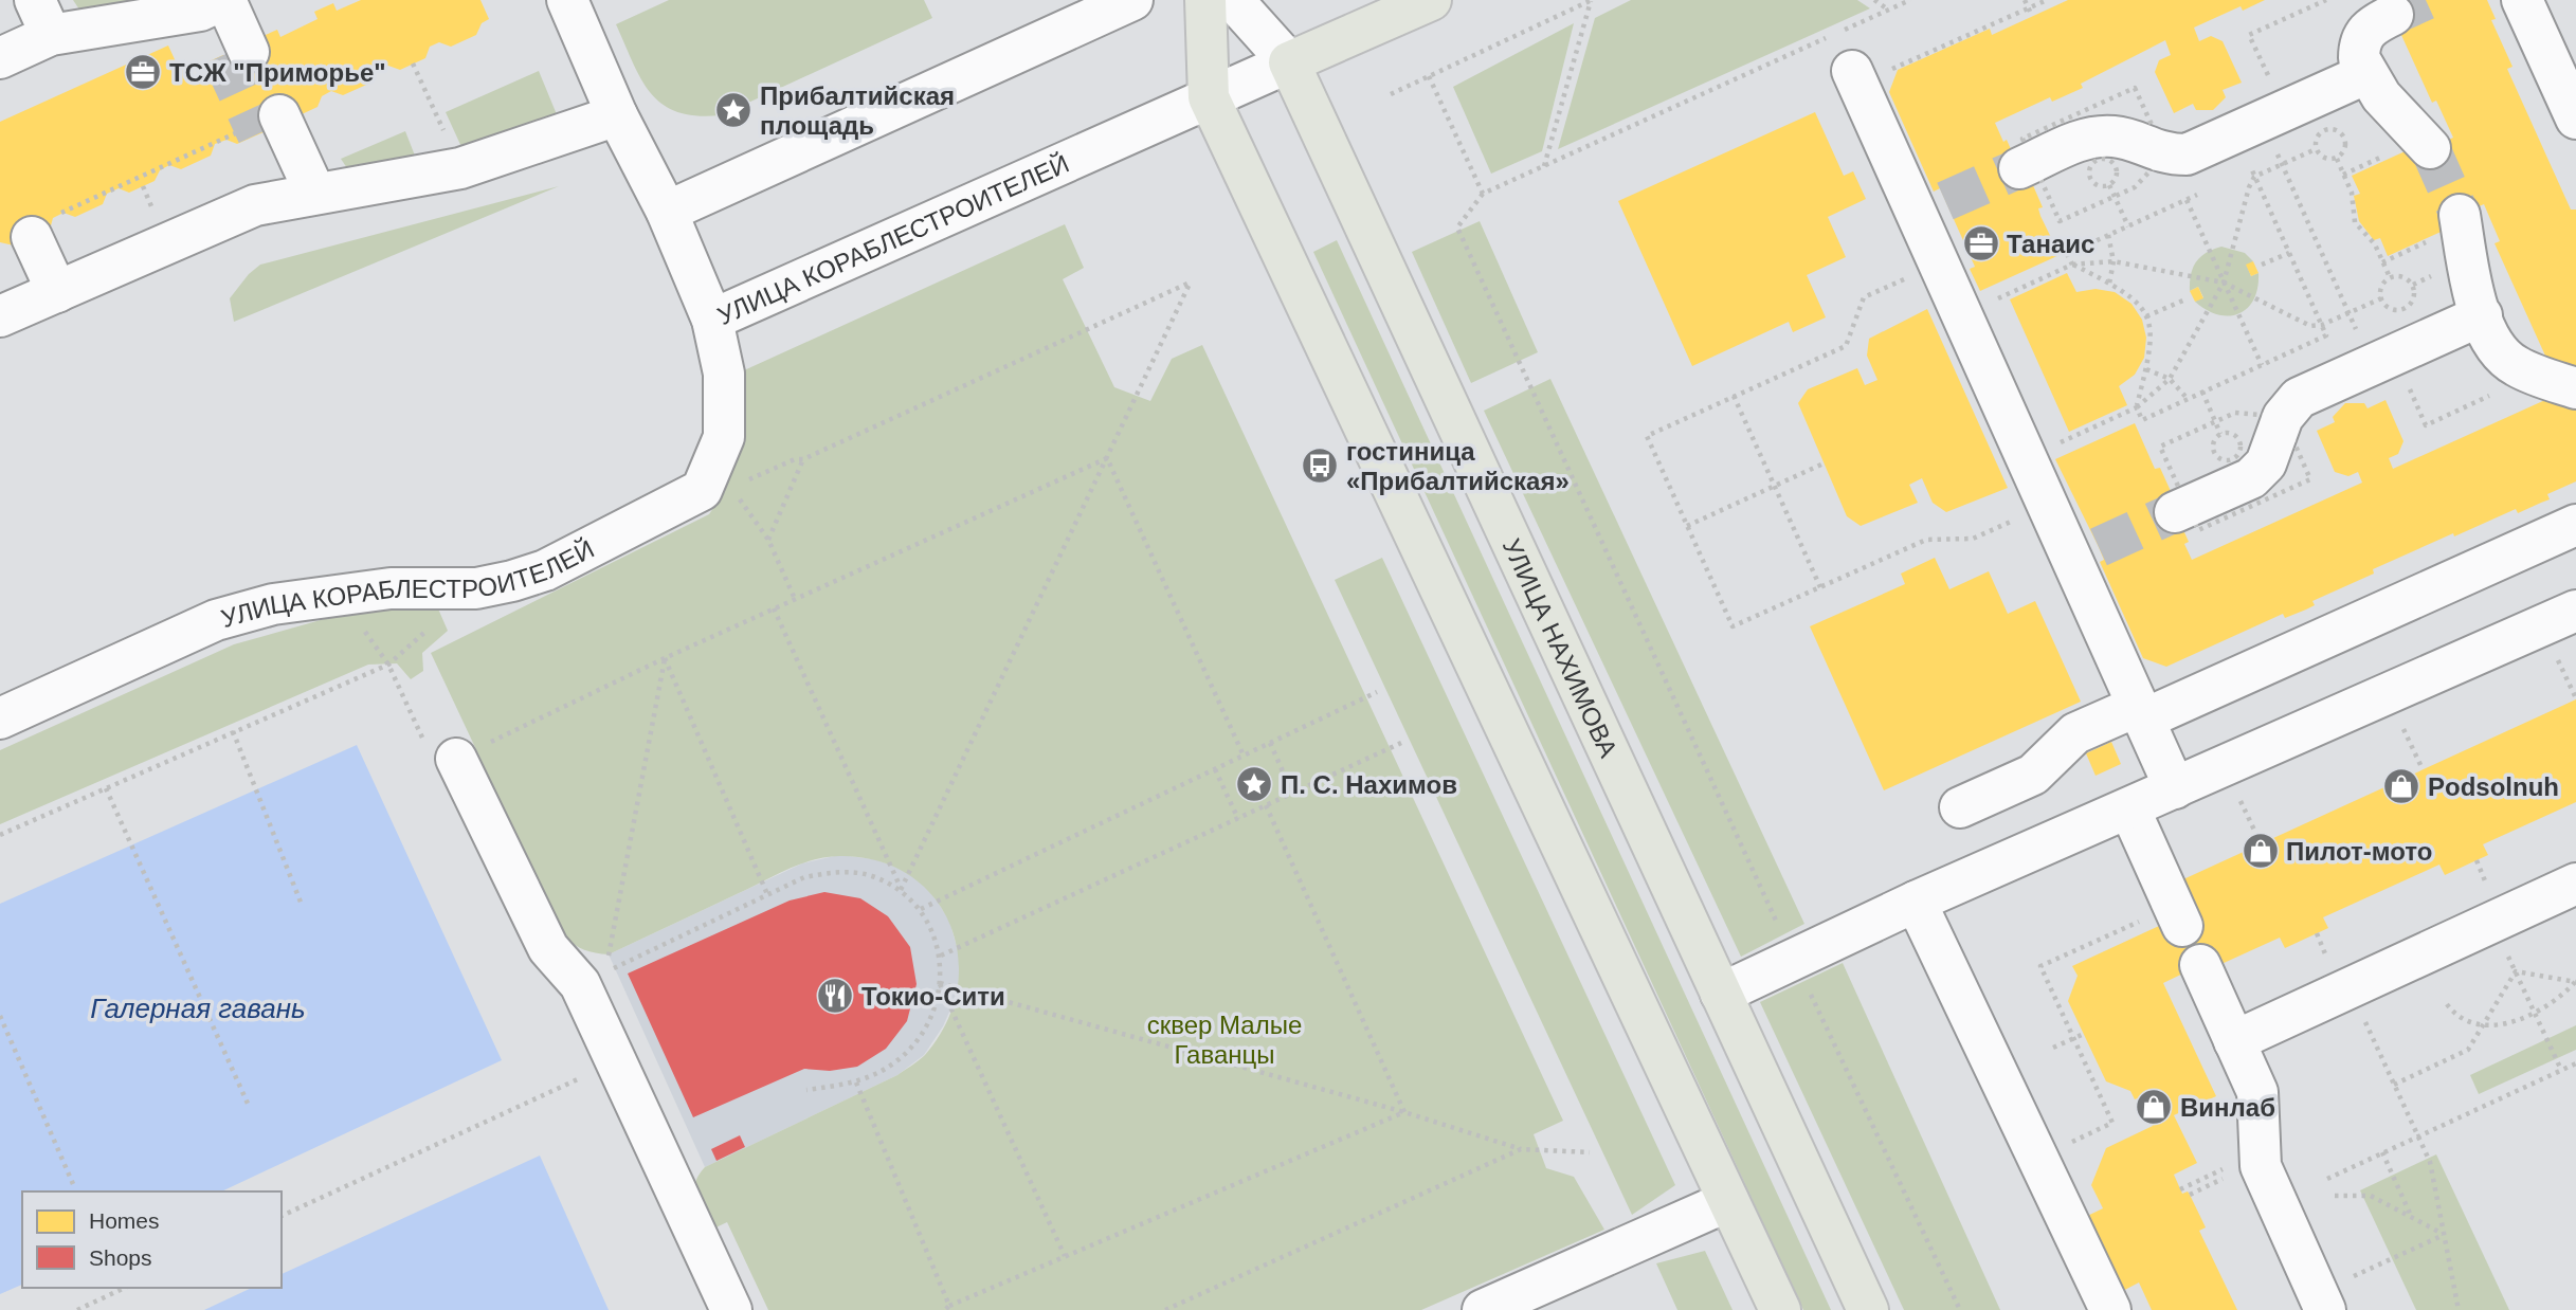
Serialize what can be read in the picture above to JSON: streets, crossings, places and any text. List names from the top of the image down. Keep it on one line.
{"streets":{"main road":["УЛИЦА КОРАБЛЕСТРОИТЕЛЕЙ","УЛИЦА НАХИМОВА"]},"crossings":[["УЛИЦА КОРАБЛЕСТРОИТЕЛЕЙ","УЛИЦА НАХИМОВА"]],"water":["Галерная гавань"],"parks":["сквер Малые Гаванцы"],"places":{"office":["ТСЖ \"Приморье\"","Танаис"],"place":["Прибалтийская площадь","П. С. Нахимов"],"bus stop":["гостиница «Прибалтийская»"],"shop":["Podsolnuh","Пилот-мото","Винлаб"],"restaurant":["Токио-Сити"]},"legend":["Homes","Shops"]}
